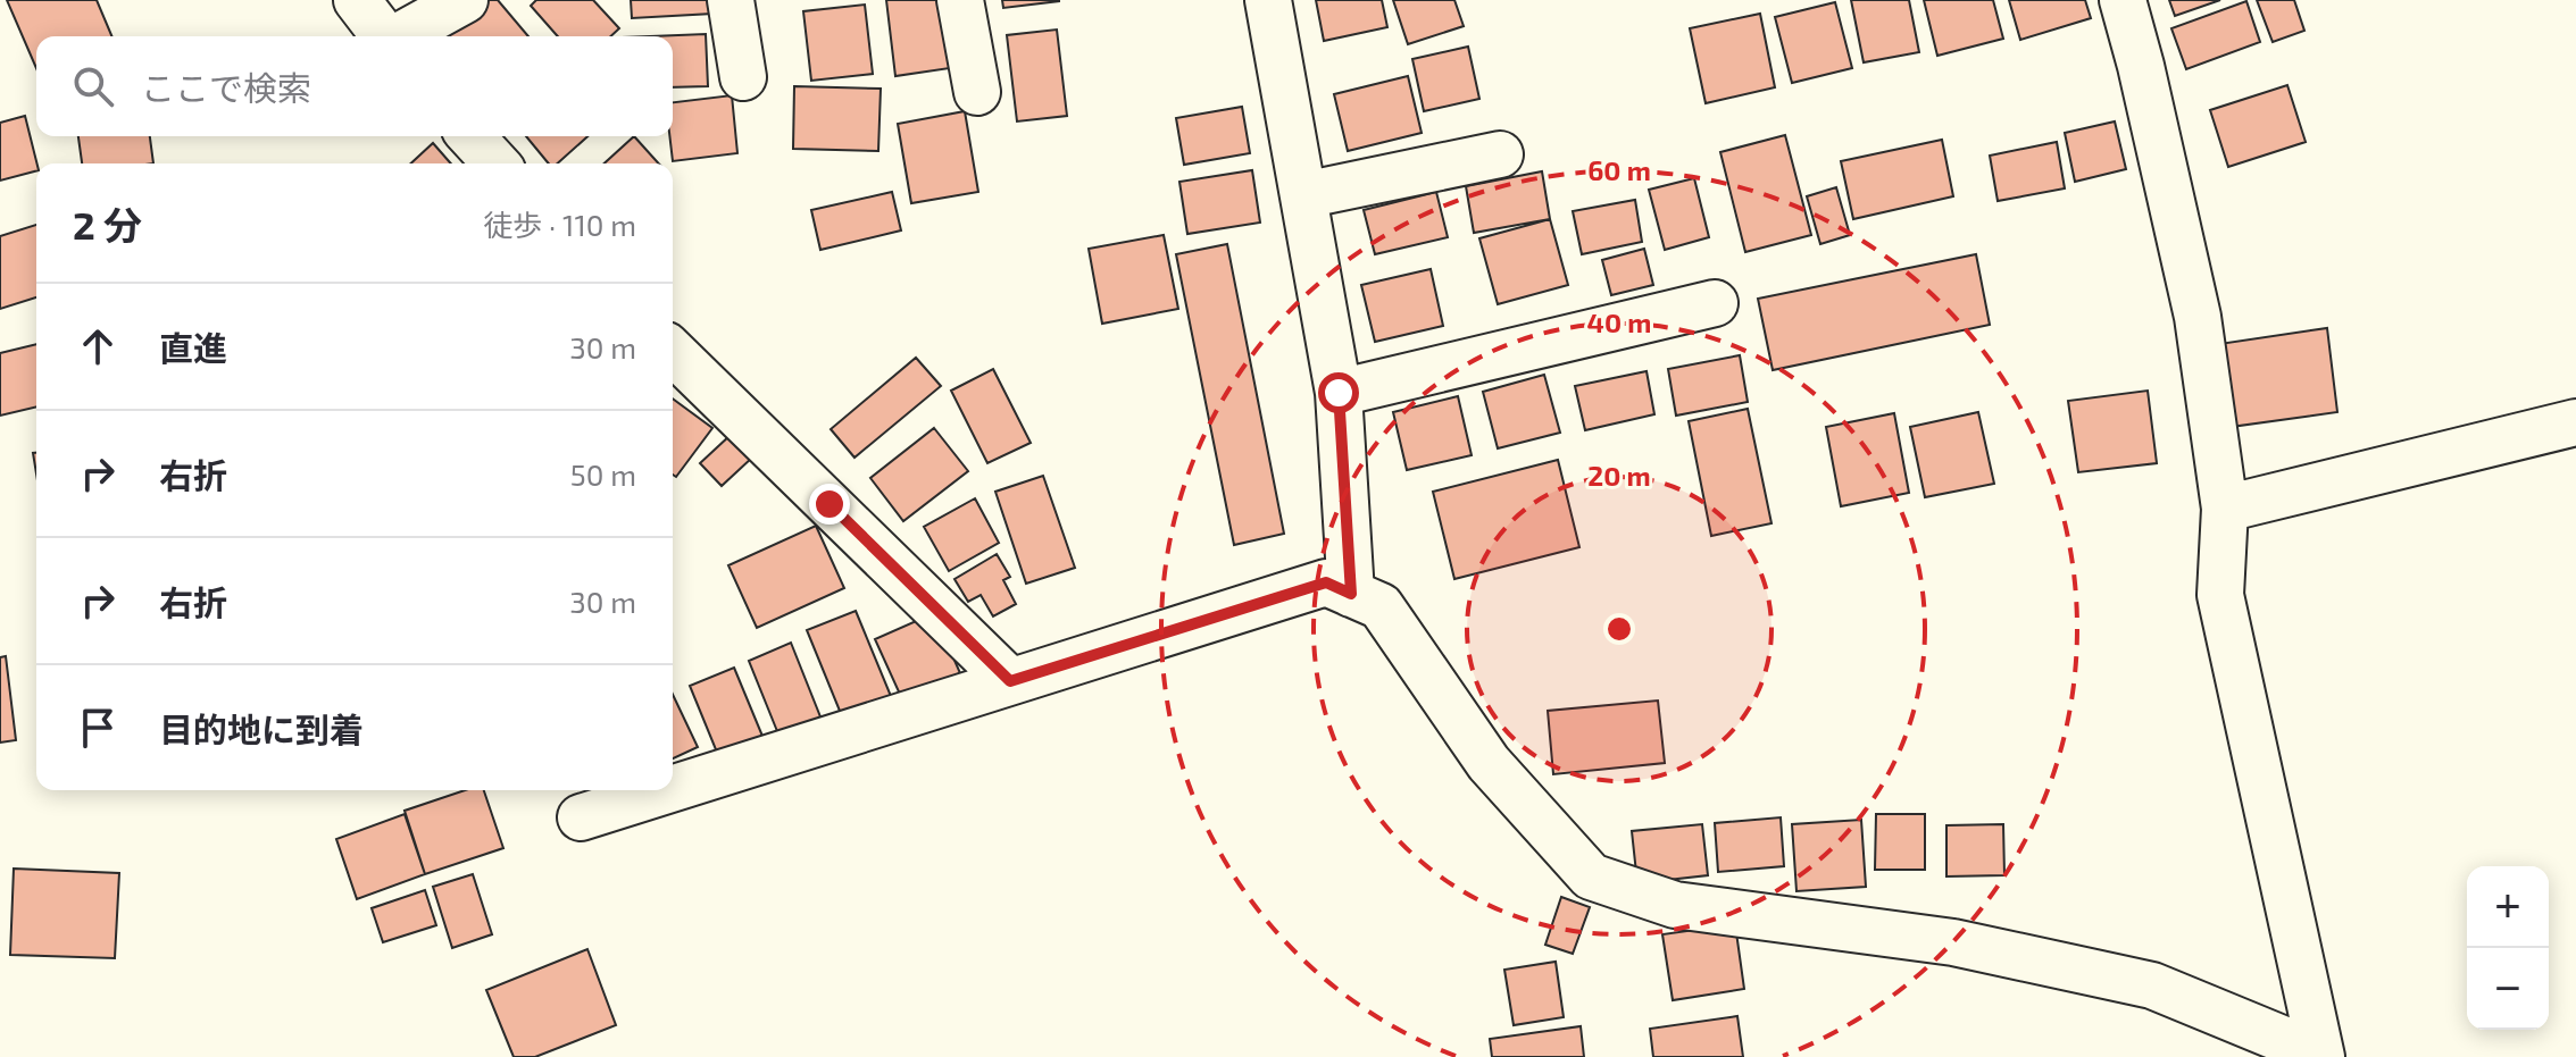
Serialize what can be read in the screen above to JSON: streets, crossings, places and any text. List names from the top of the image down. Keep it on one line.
{"page":{"search":"ここで検索","heading":["2 分","徒歩 · 110 m"],"list":[["直進","30 m"],["右折","50 m"],["右折","30 m"],"目的地に到着"],"map_buttons":["+","−"]},"rings":["60 m","40 m","20 m"]}
